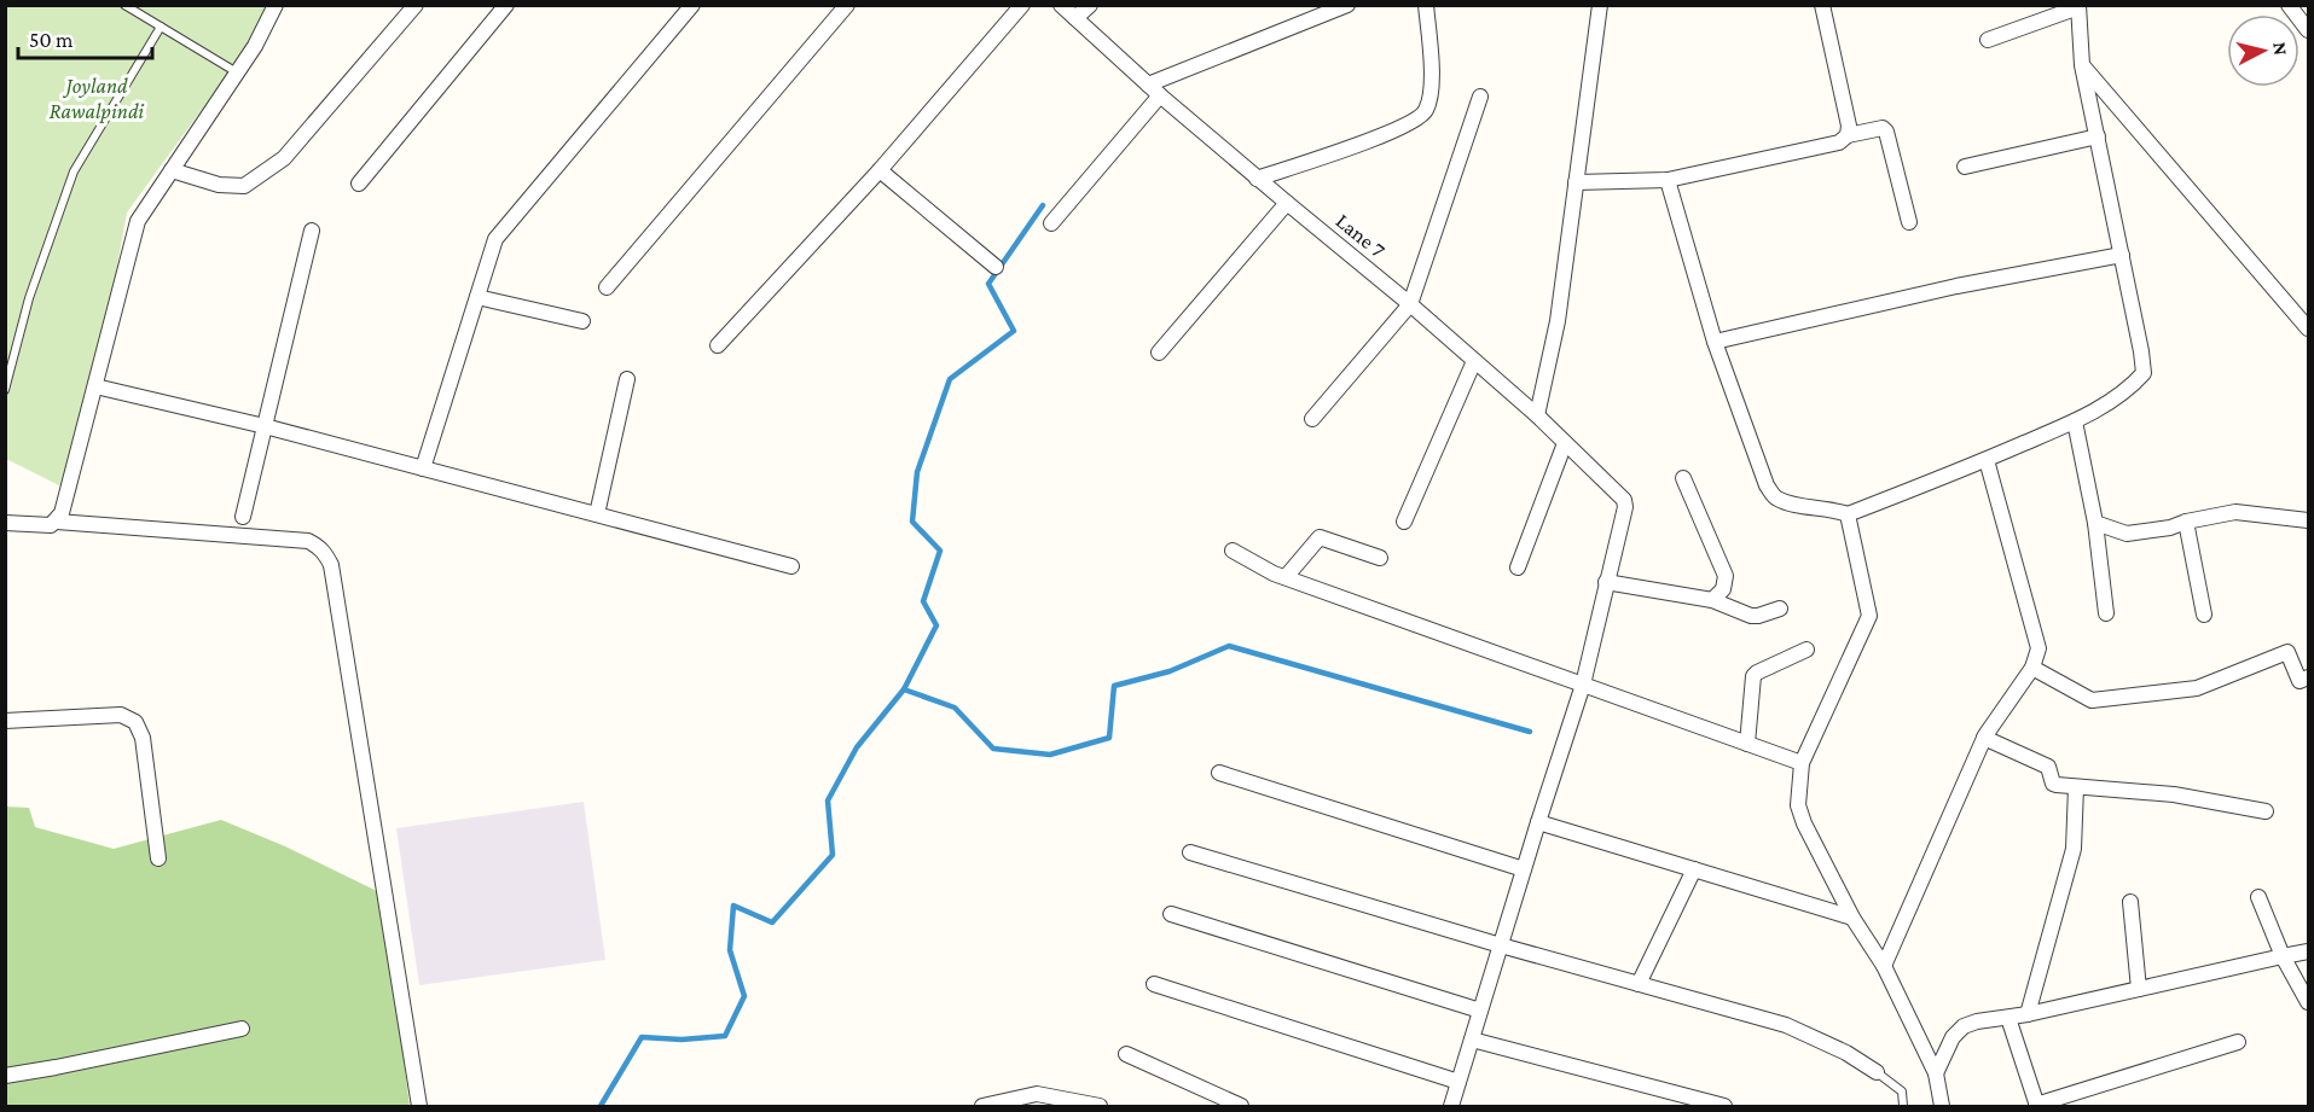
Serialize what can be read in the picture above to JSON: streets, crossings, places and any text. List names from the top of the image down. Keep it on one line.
{"streets":{"street":["Lane 7"]},"parks":["Joyland Rawalpindi"],"scale_bar":"50 m","north":"right"}
